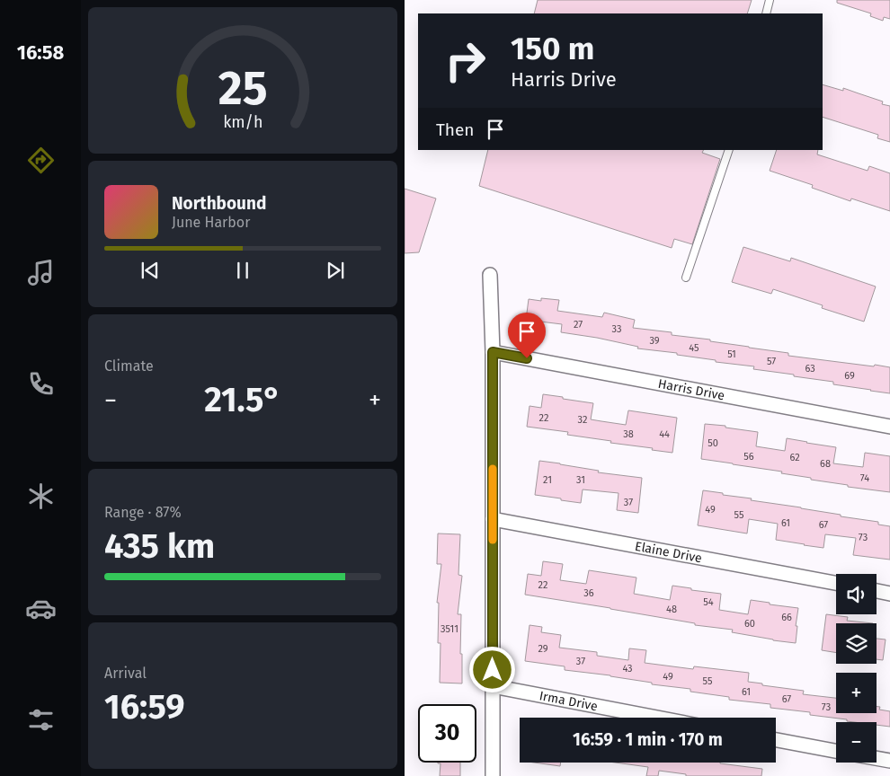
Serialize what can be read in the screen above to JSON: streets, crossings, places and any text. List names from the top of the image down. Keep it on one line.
{"streets":{"street":["Harris Drive","Elaine Drive","Irma Drive"]},"house_numbers":["27","33","39","45","51","57","63","69","22","32","38","44","50","56","62","68","74","21","31","37","49","55","61","67","73","22","36","54","48","66","60","3511","29","37","43","49","55","61","67","73"],"page":{"tabs":"16:58","turn":["150 m","Harris Drive"],"then":"Then","song":["Northbound","June Harbor"],"tile":["Climate",["Range · 87%","435 km"],["Arrival","16:59"]],"heat":["−","21.5°","+"],"map_buttons":["+","−"],"limit":"30","trip":"16:59 · 1 min · 170 m","gauge":["25","km/h"]}}
